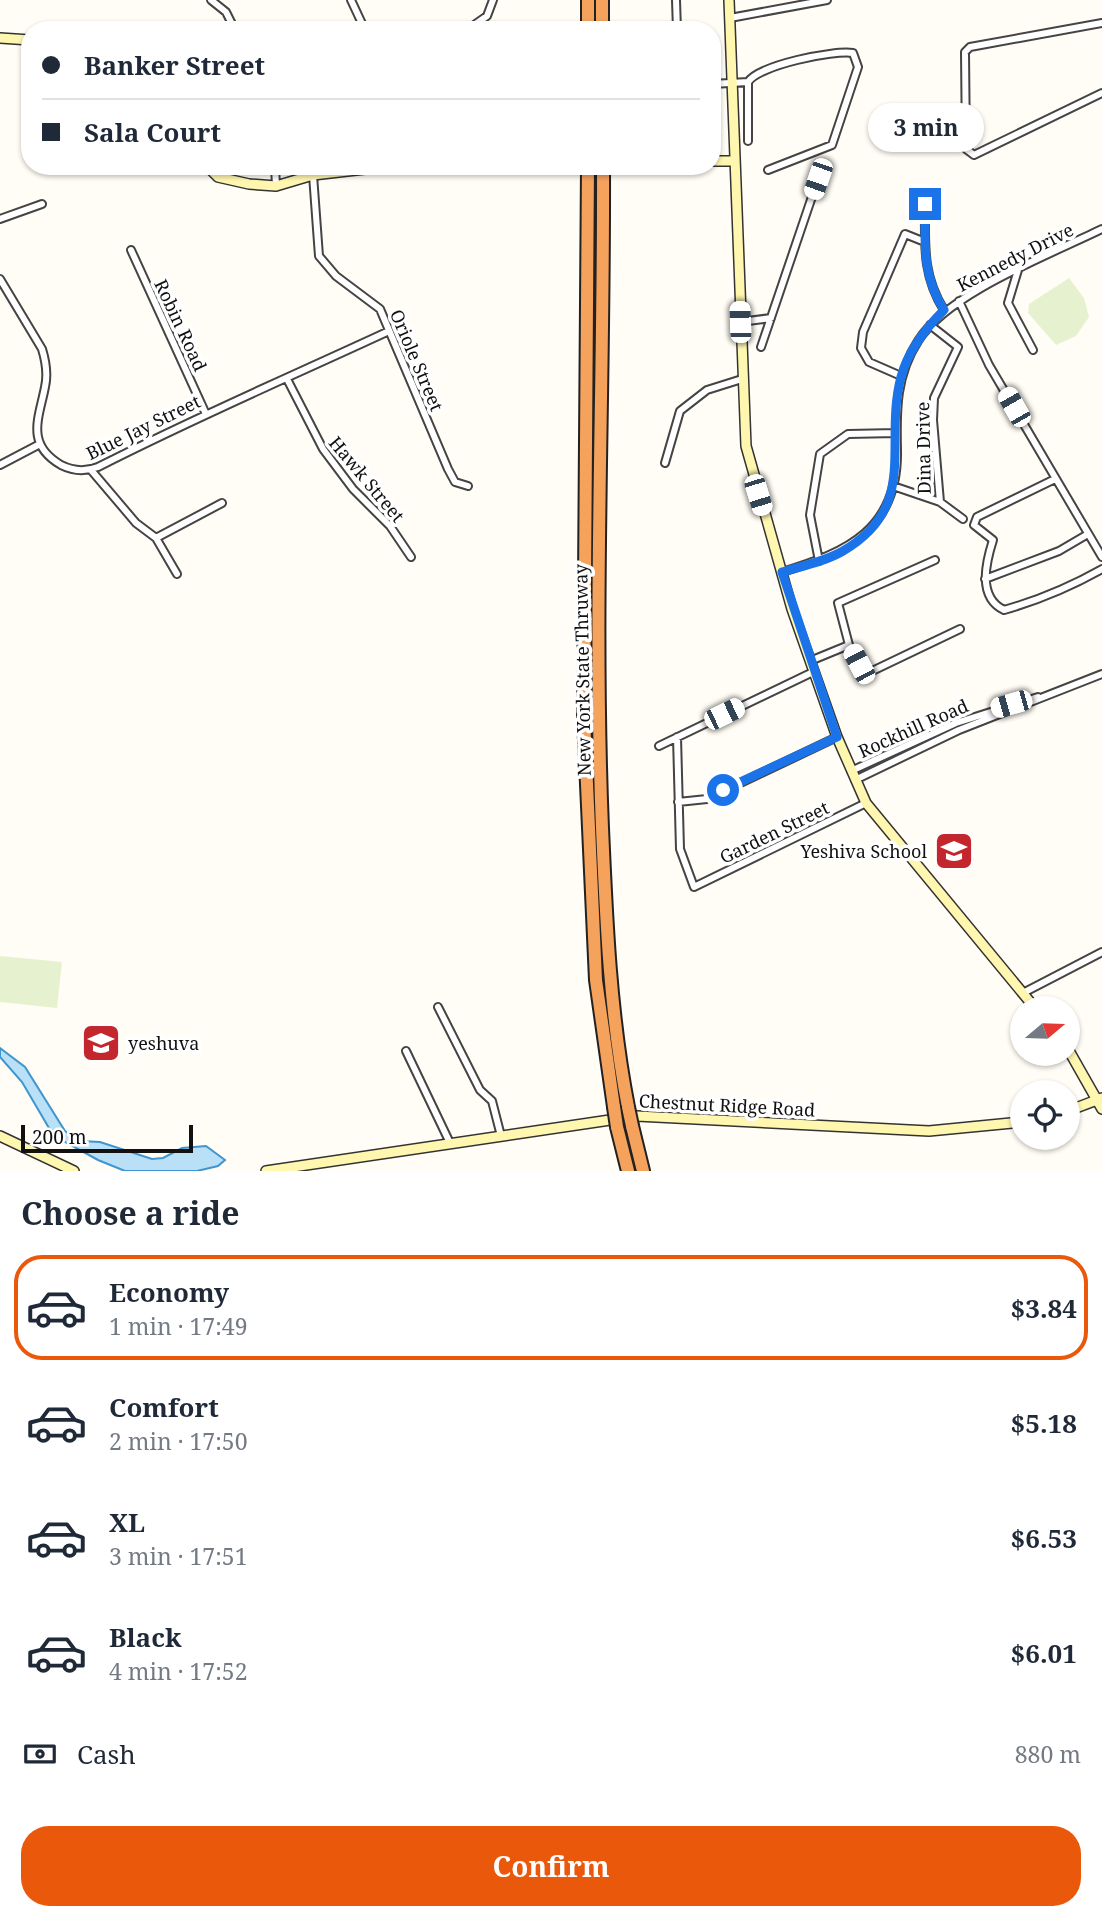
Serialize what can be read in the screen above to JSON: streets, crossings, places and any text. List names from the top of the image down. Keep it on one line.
{"streets":{"highway":["New York State Thruway"],"street":["Kennedy Drive","Robin Road","Oriole Street","Blue Jay Street","Dina Drive","Hawk Street","Rockhill Road","Garden Street","Chestnut Ridge Road"]},"crossings":[["Kennedy Drive","Dina Drive"],["Robin Road","Blue Jay Street"],["Oriole Street","Blue Jay Street"],["Blue Jay Street","Hawk Street"]],"places":{"school or university":["Yeshiva School","yeshuva"]},"scale_bar":"200 m","north":"right","page":{"banner":["Banker Street","Sala Court"],"bubble":"3 min","scale":"200 m","heading":"Choose a ride","list":[{"name":"Economy","note":"1 min · 17:49","value":"$3.84"},{"name":"Comfort","note":"2 min · 17:50","value":"$5.18"},{"name":"XL","note":"3 min · 17:51","value":"$6.53"},{"name":"Black","note":"4 min · 17:52","value":"$6.01"}],"pay":["Cash","880 m"],"buttons":"Confirm"}}
